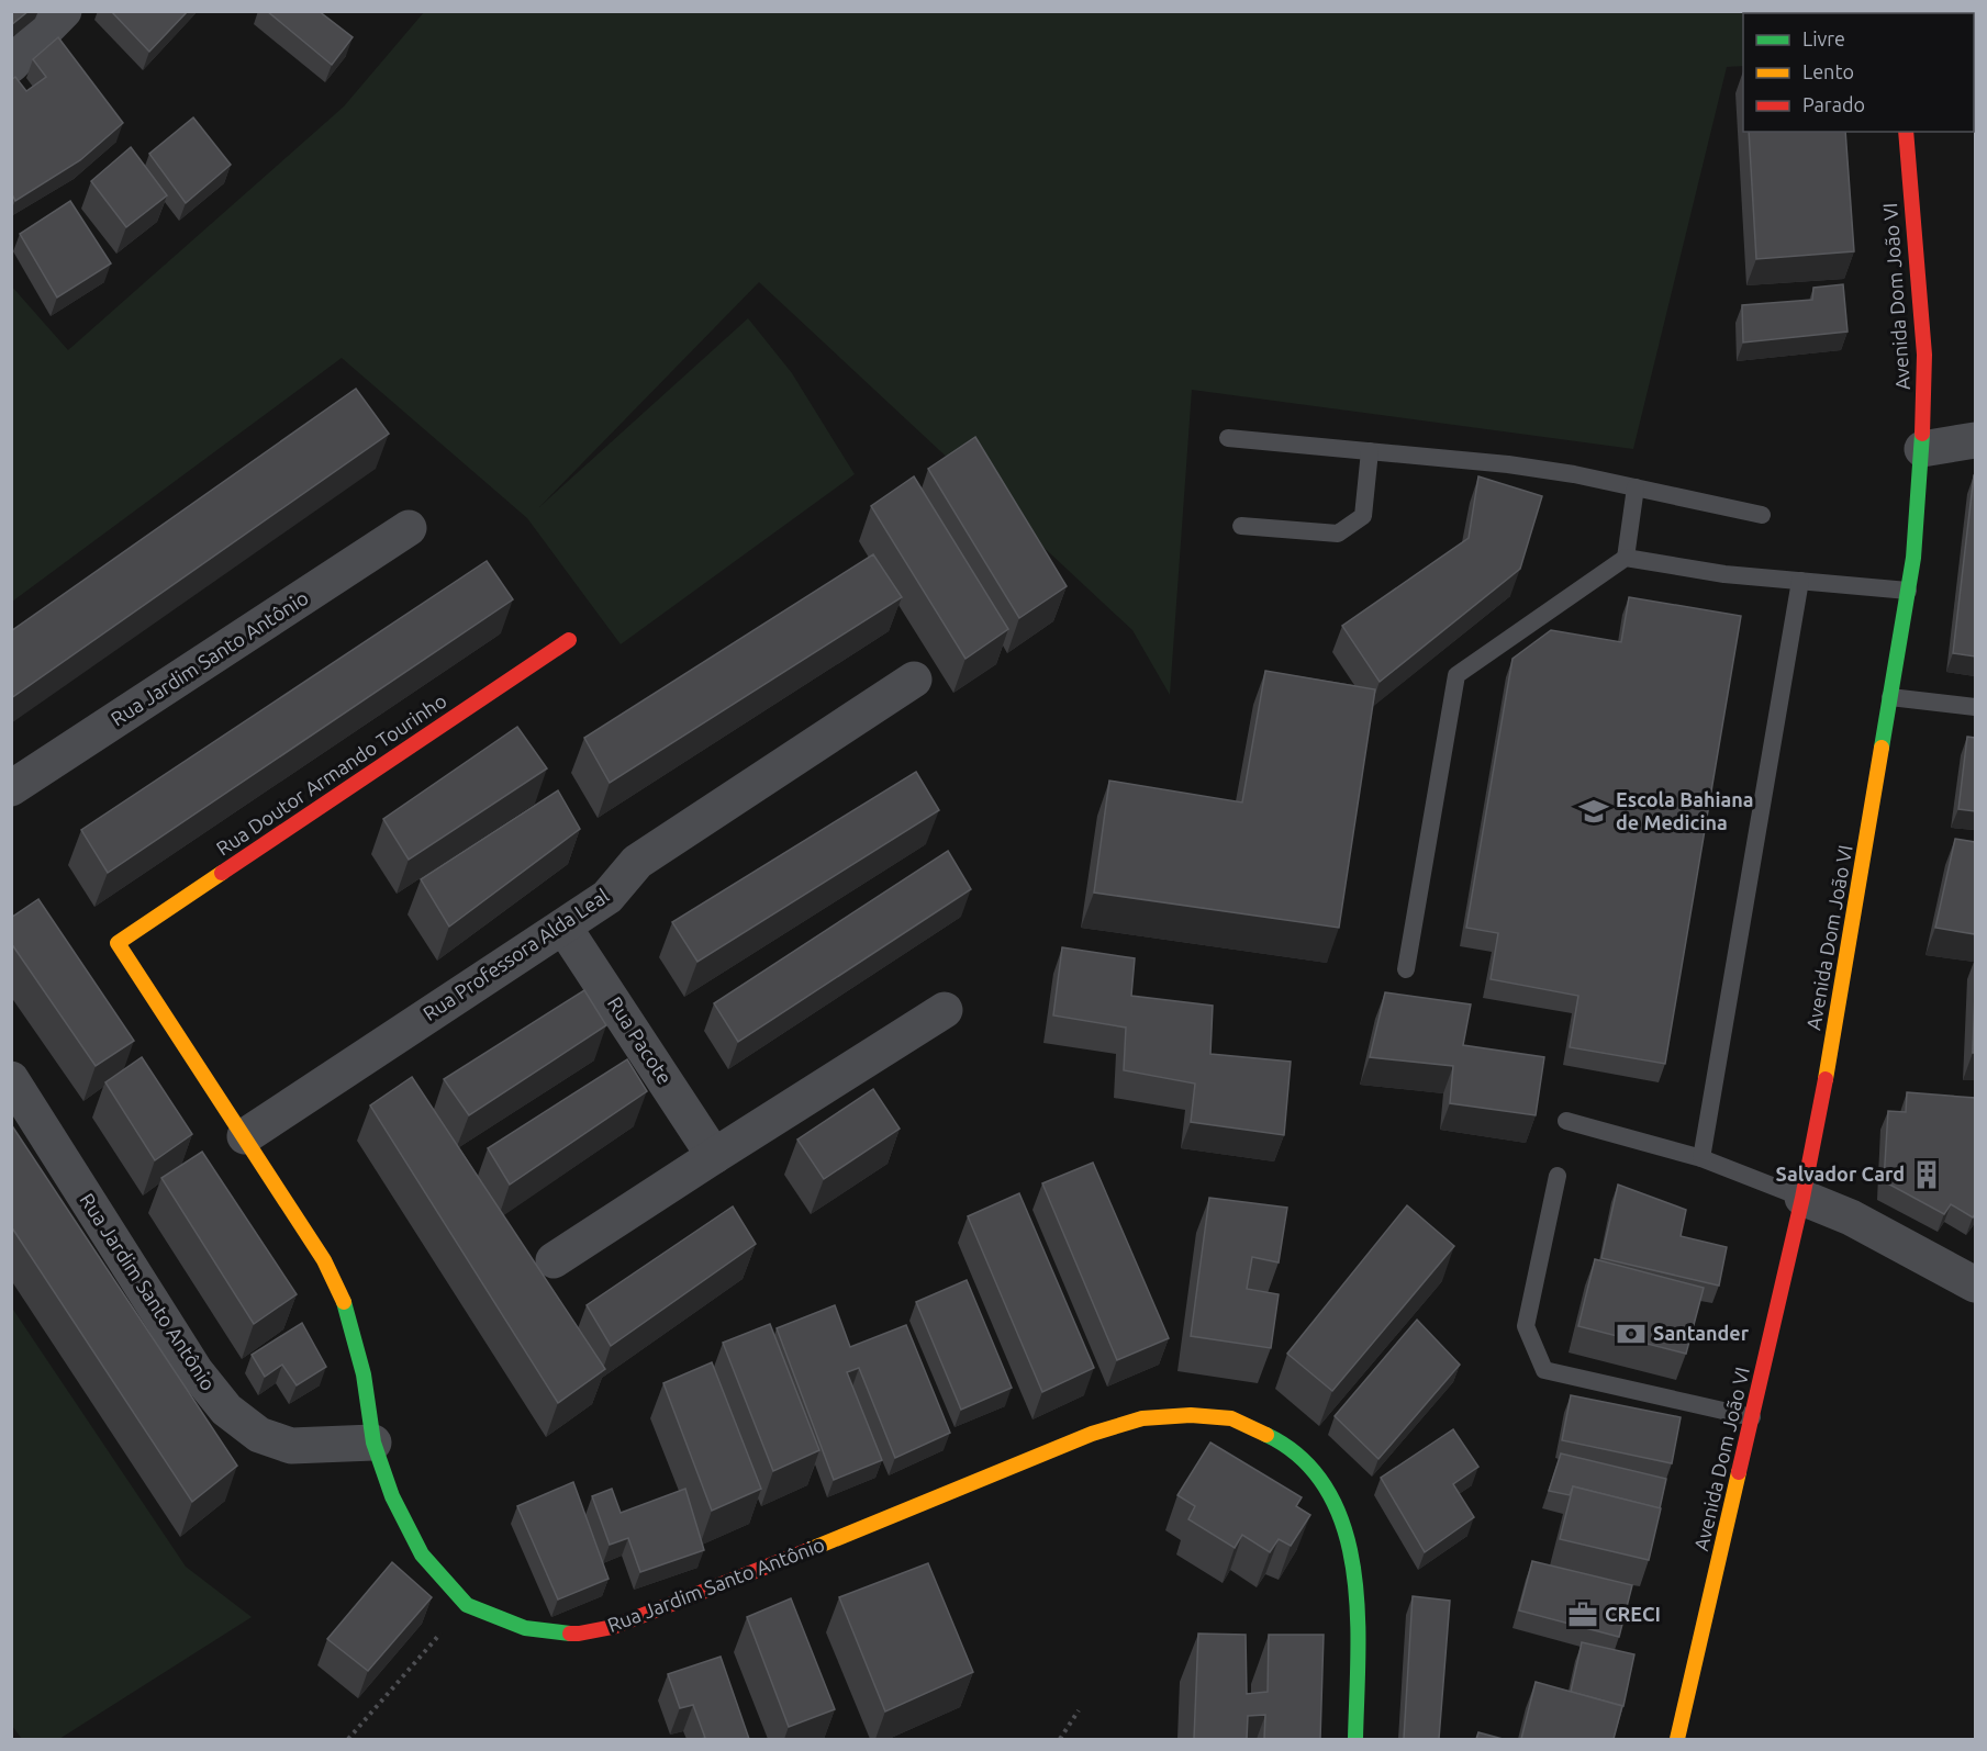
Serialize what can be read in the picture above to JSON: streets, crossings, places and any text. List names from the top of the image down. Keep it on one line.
{"streets":{"street":["Avenida Dom João VI","Rua Jardim Santo Antônio","Rua Doutor Armando Tourinho","Rua Professora Alda Leal","Rua Pacote"]},"crossings":[["Rua Doutor Armando Tourinho","Rua Professora Alda Leal"],["Rua Professora Alda Leal","Rua Pacote"]],"places":{"school or university":["Escola Bahiana de Medicina"],"building":["Salvador Card"],"bank":["Santander"],"office":["CRECI"]},"legend":["Livre","Lento","Parado"]}
